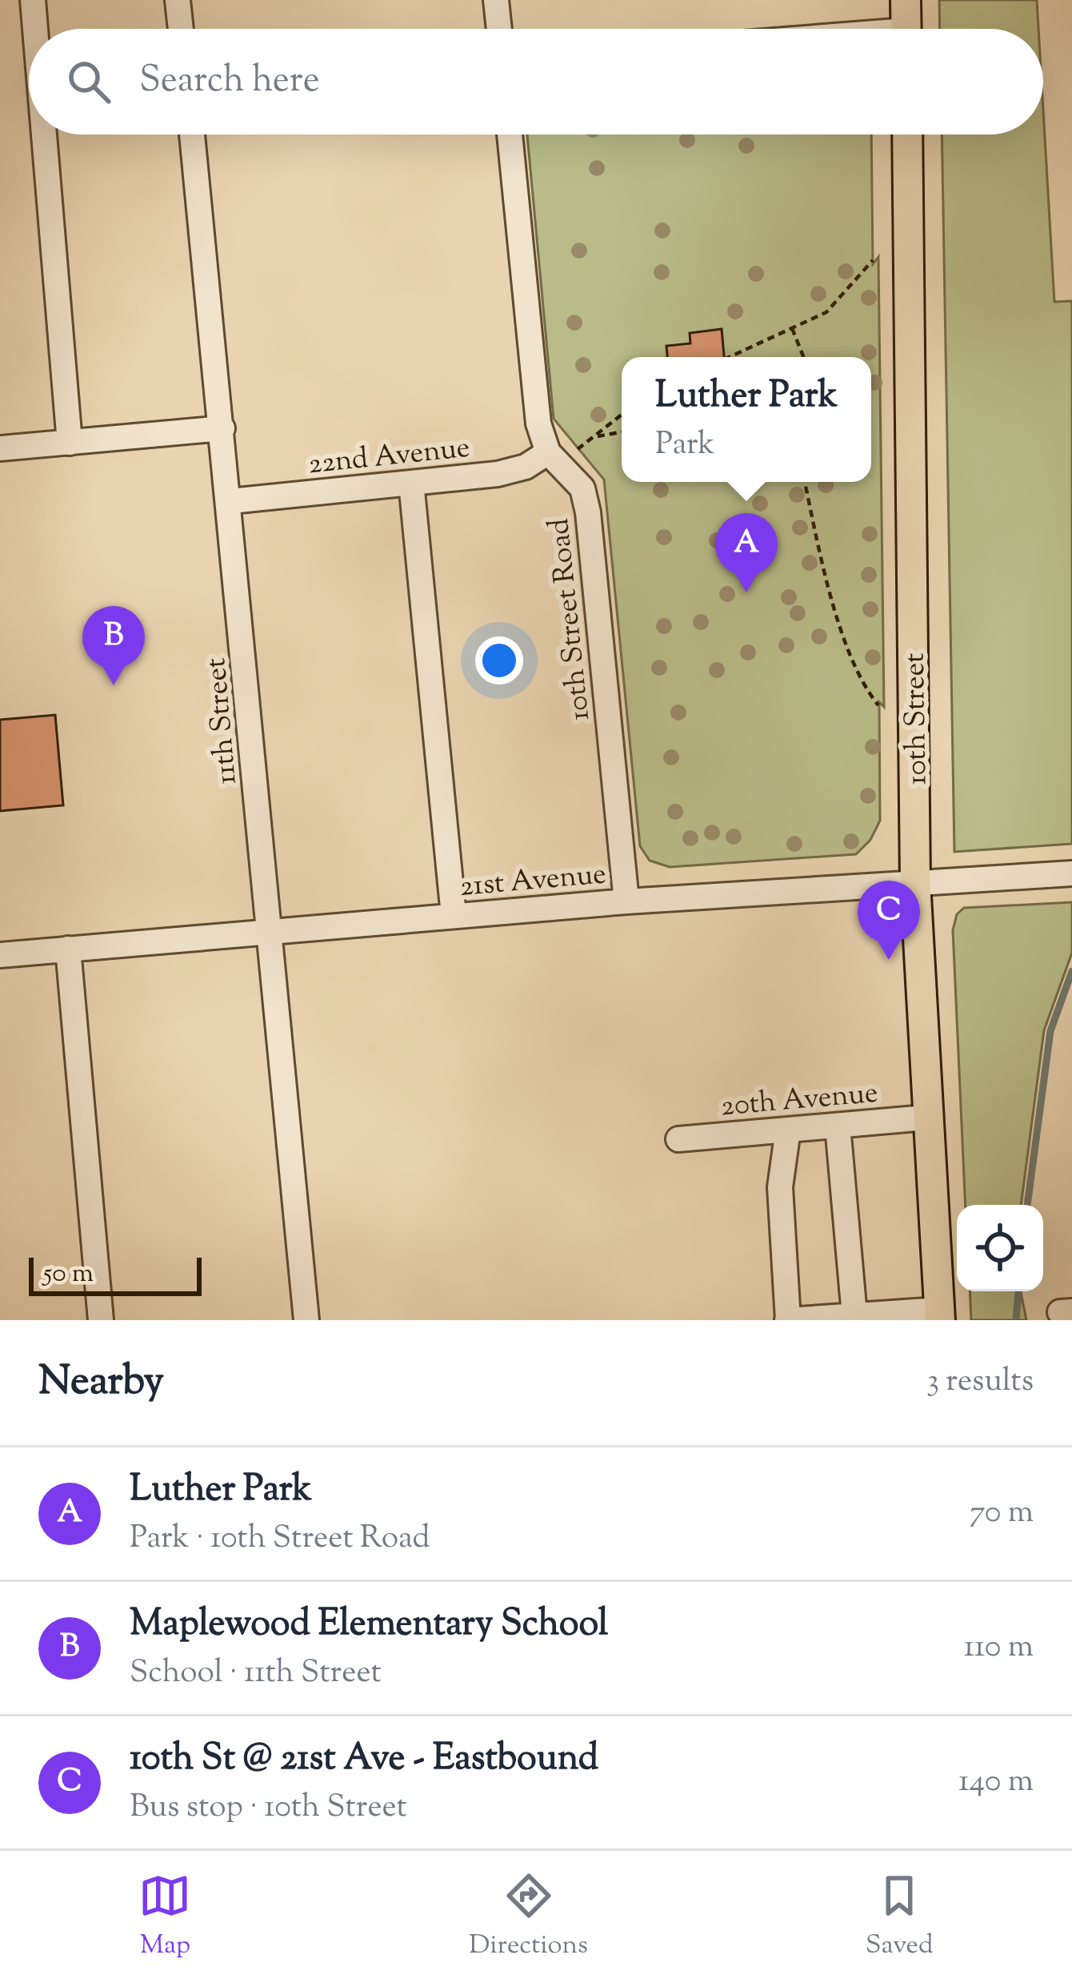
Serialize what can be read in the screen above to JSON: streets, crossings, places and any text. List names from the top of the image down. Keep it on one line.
{"streets":{"main road":["10th Street"],"street":["22nd Avenue","10th Street Road","11th Street","21st Avenue","20th Avenue"]},"crossings":[["22nd Avenue","10th Street Road"],["22nd Avenue","11th Street"],["10th Street Road","21st Avenue"],["10th Street","21st Avenue"],["10th Street","20th Avenue"],["11th Street","21st Avenue"]],"scale_bar":"50 m","page":{"search":"Search here","popup":["Luther Park","Park"],"pins":["A","B","C"],"scale":"50 m","heading":["Nearby","3 results"],"list":[{"mark":"A","name":"Luther Park","note":"Park · 10th Street Road","value":"70 m"},{"mark":"B","name":"Maplewood Elementary School","note":"School · 11th Street","value":"110 m"},{"mark":"C","name":"10th St @ 21st Ave - Eastbound","note":"Bus stop · 10th Street","value":"140 m"}],"nav":["Map","Directions","Saved"]}}
